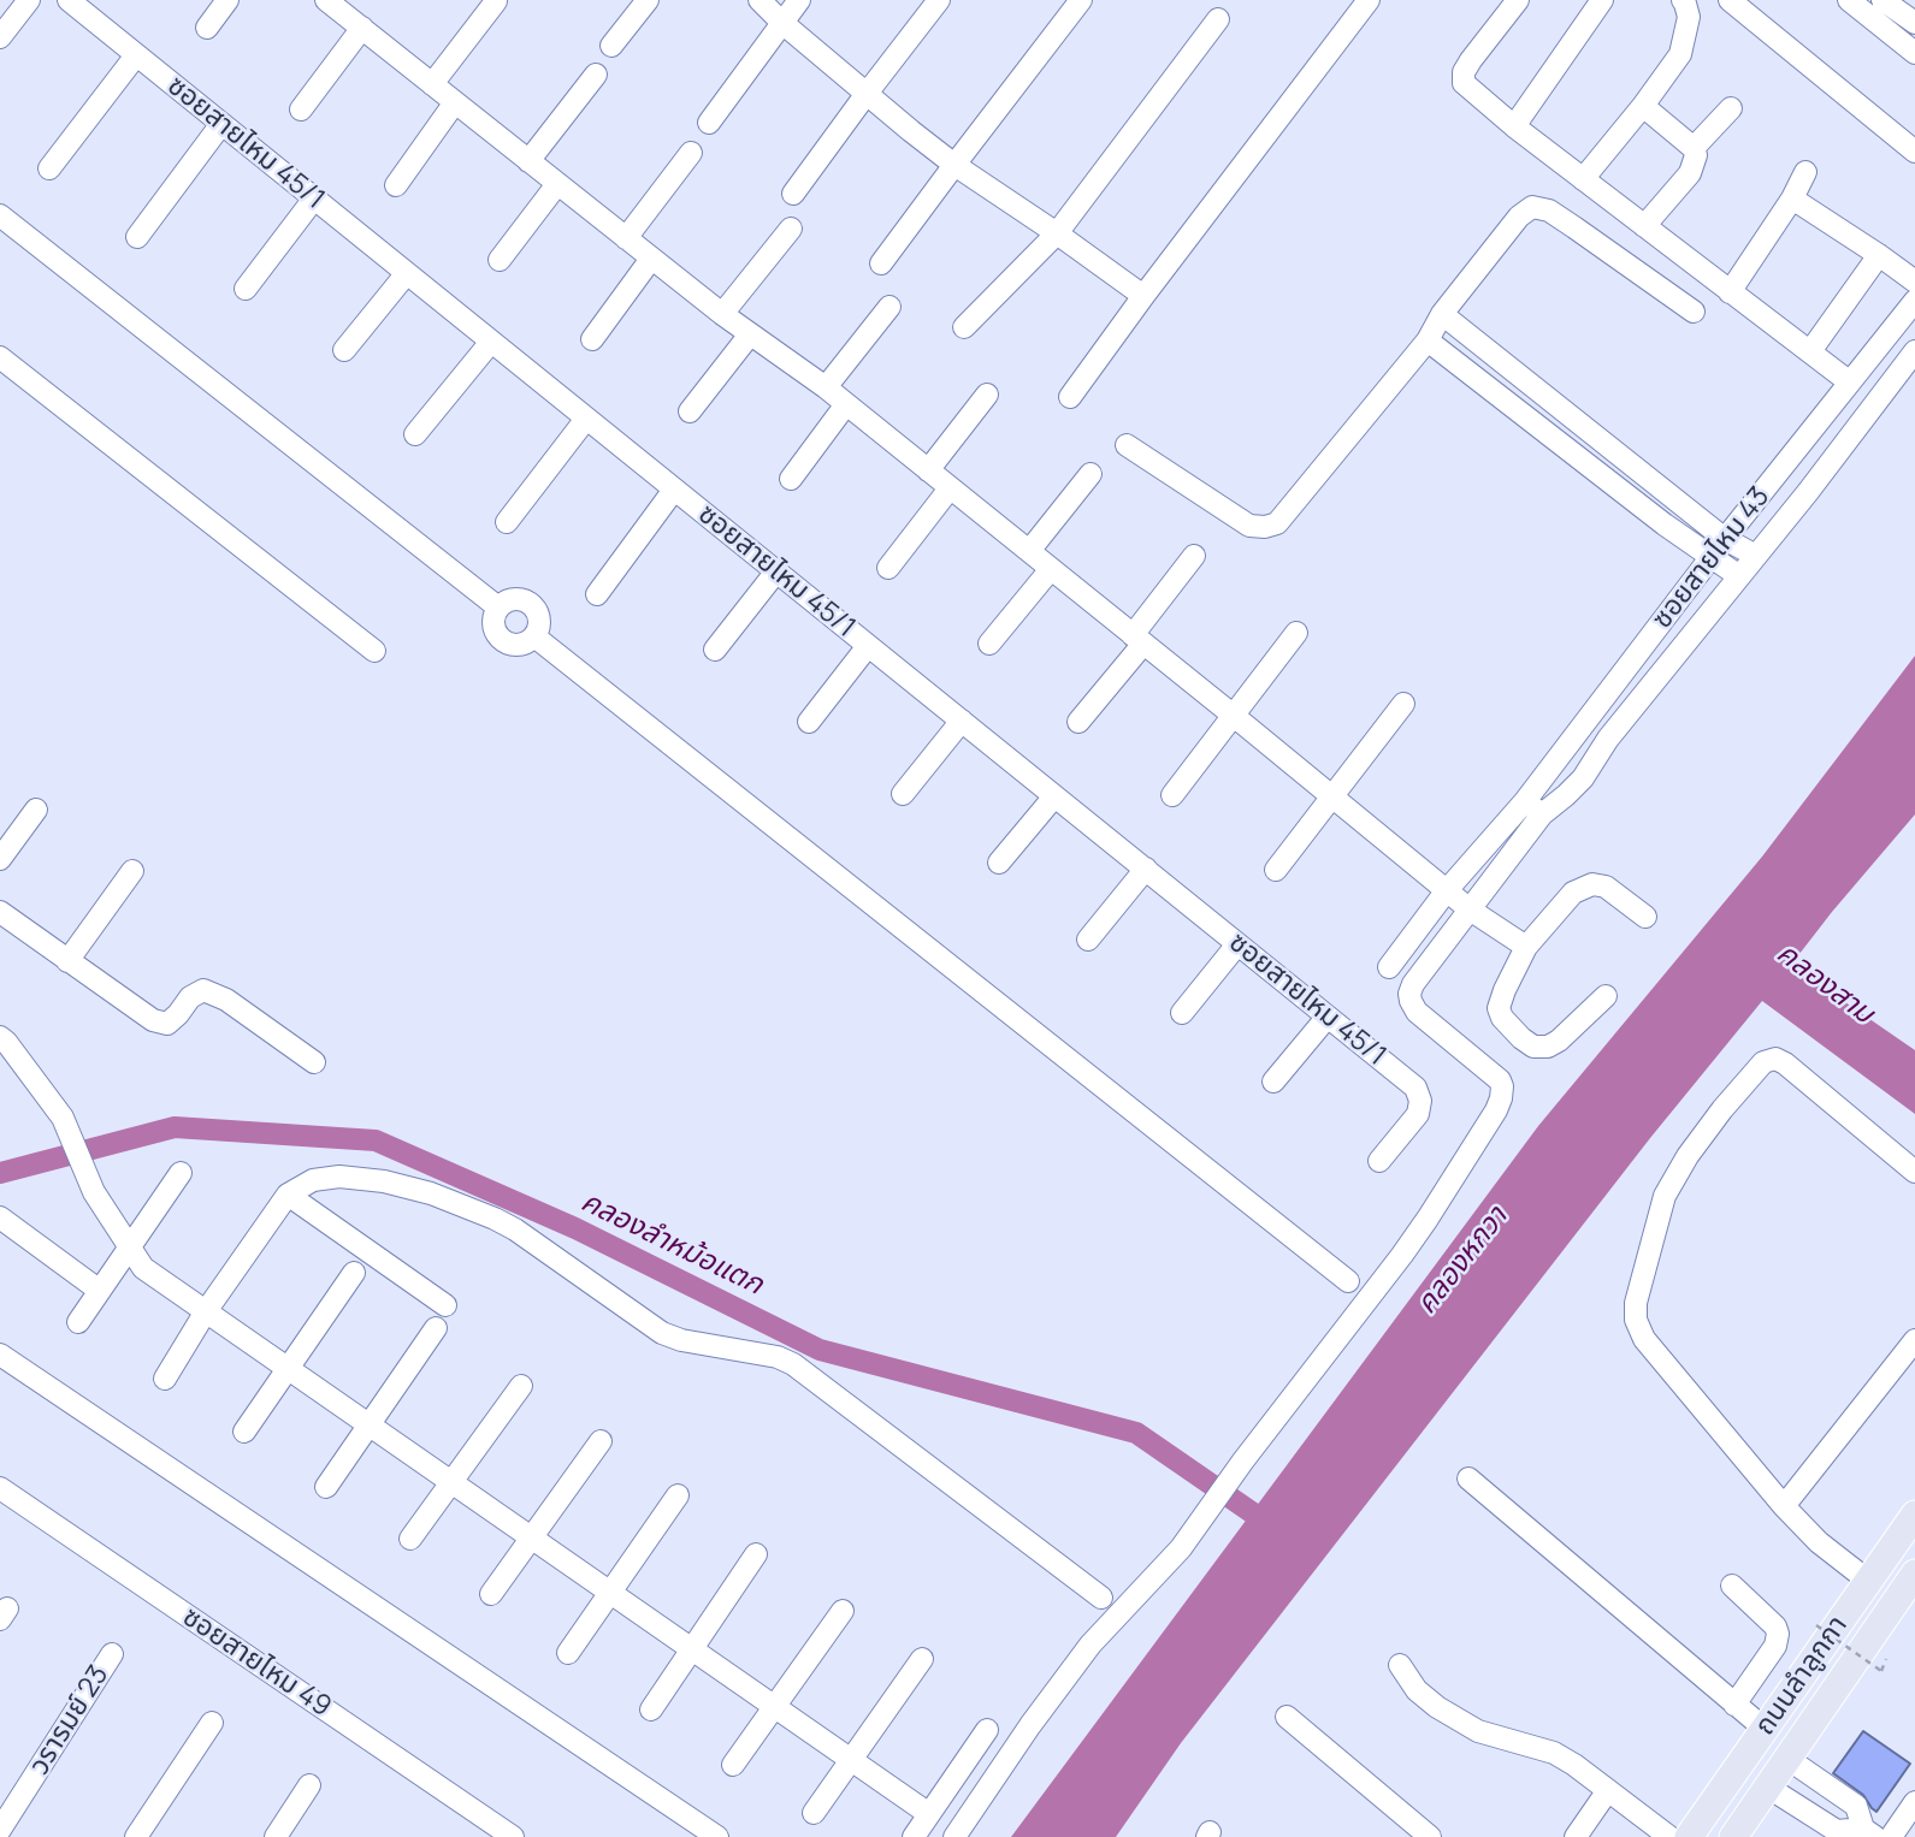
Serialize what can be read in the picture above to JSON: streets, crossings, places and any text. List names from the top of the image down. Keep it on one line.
{"streets":{"main road":["ถนนลำลูกกา"],"street":["ซอยสายไหม 45/1","ซอยสายไหม 43","ซอยสายไหม 49","วรารมย์ 23"]},"water":["คลองสาม","คลองลำหม้อแตก","คลองหกวา"]}
